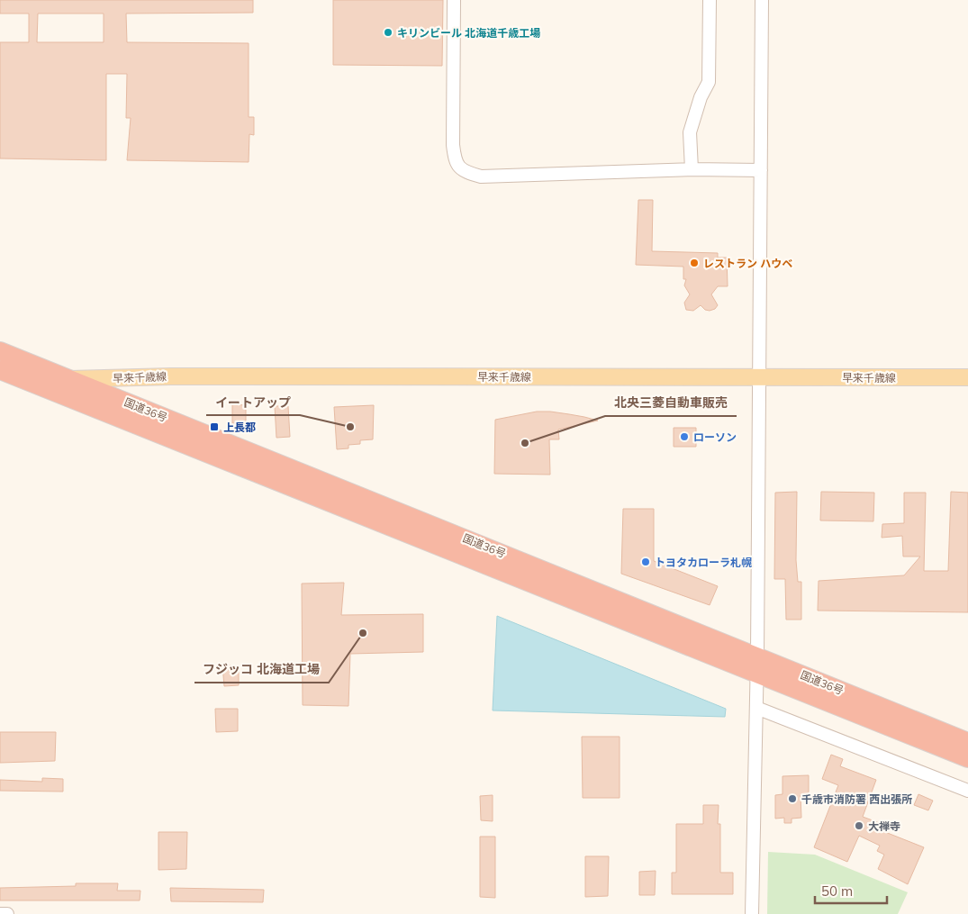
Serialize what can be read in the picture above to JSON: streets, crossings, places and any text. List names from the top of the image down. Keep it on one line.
{"streets":{"highway":["国道36号"],"main road":["早来千歳線"]},"crossings":[["早来千歳線","国道36号"]],"places":{"other":["キリンビール 北海道千歳工場","レストラン ハウベ","イートアップ","ローソン","北央三菱自動車販売","トヨタカローラ札幌","フジッコ 北海道工場","千歳市消防署 西出張所","大禅寺"],"transit":["上長都"]},"scale_bar":"50 m"}
